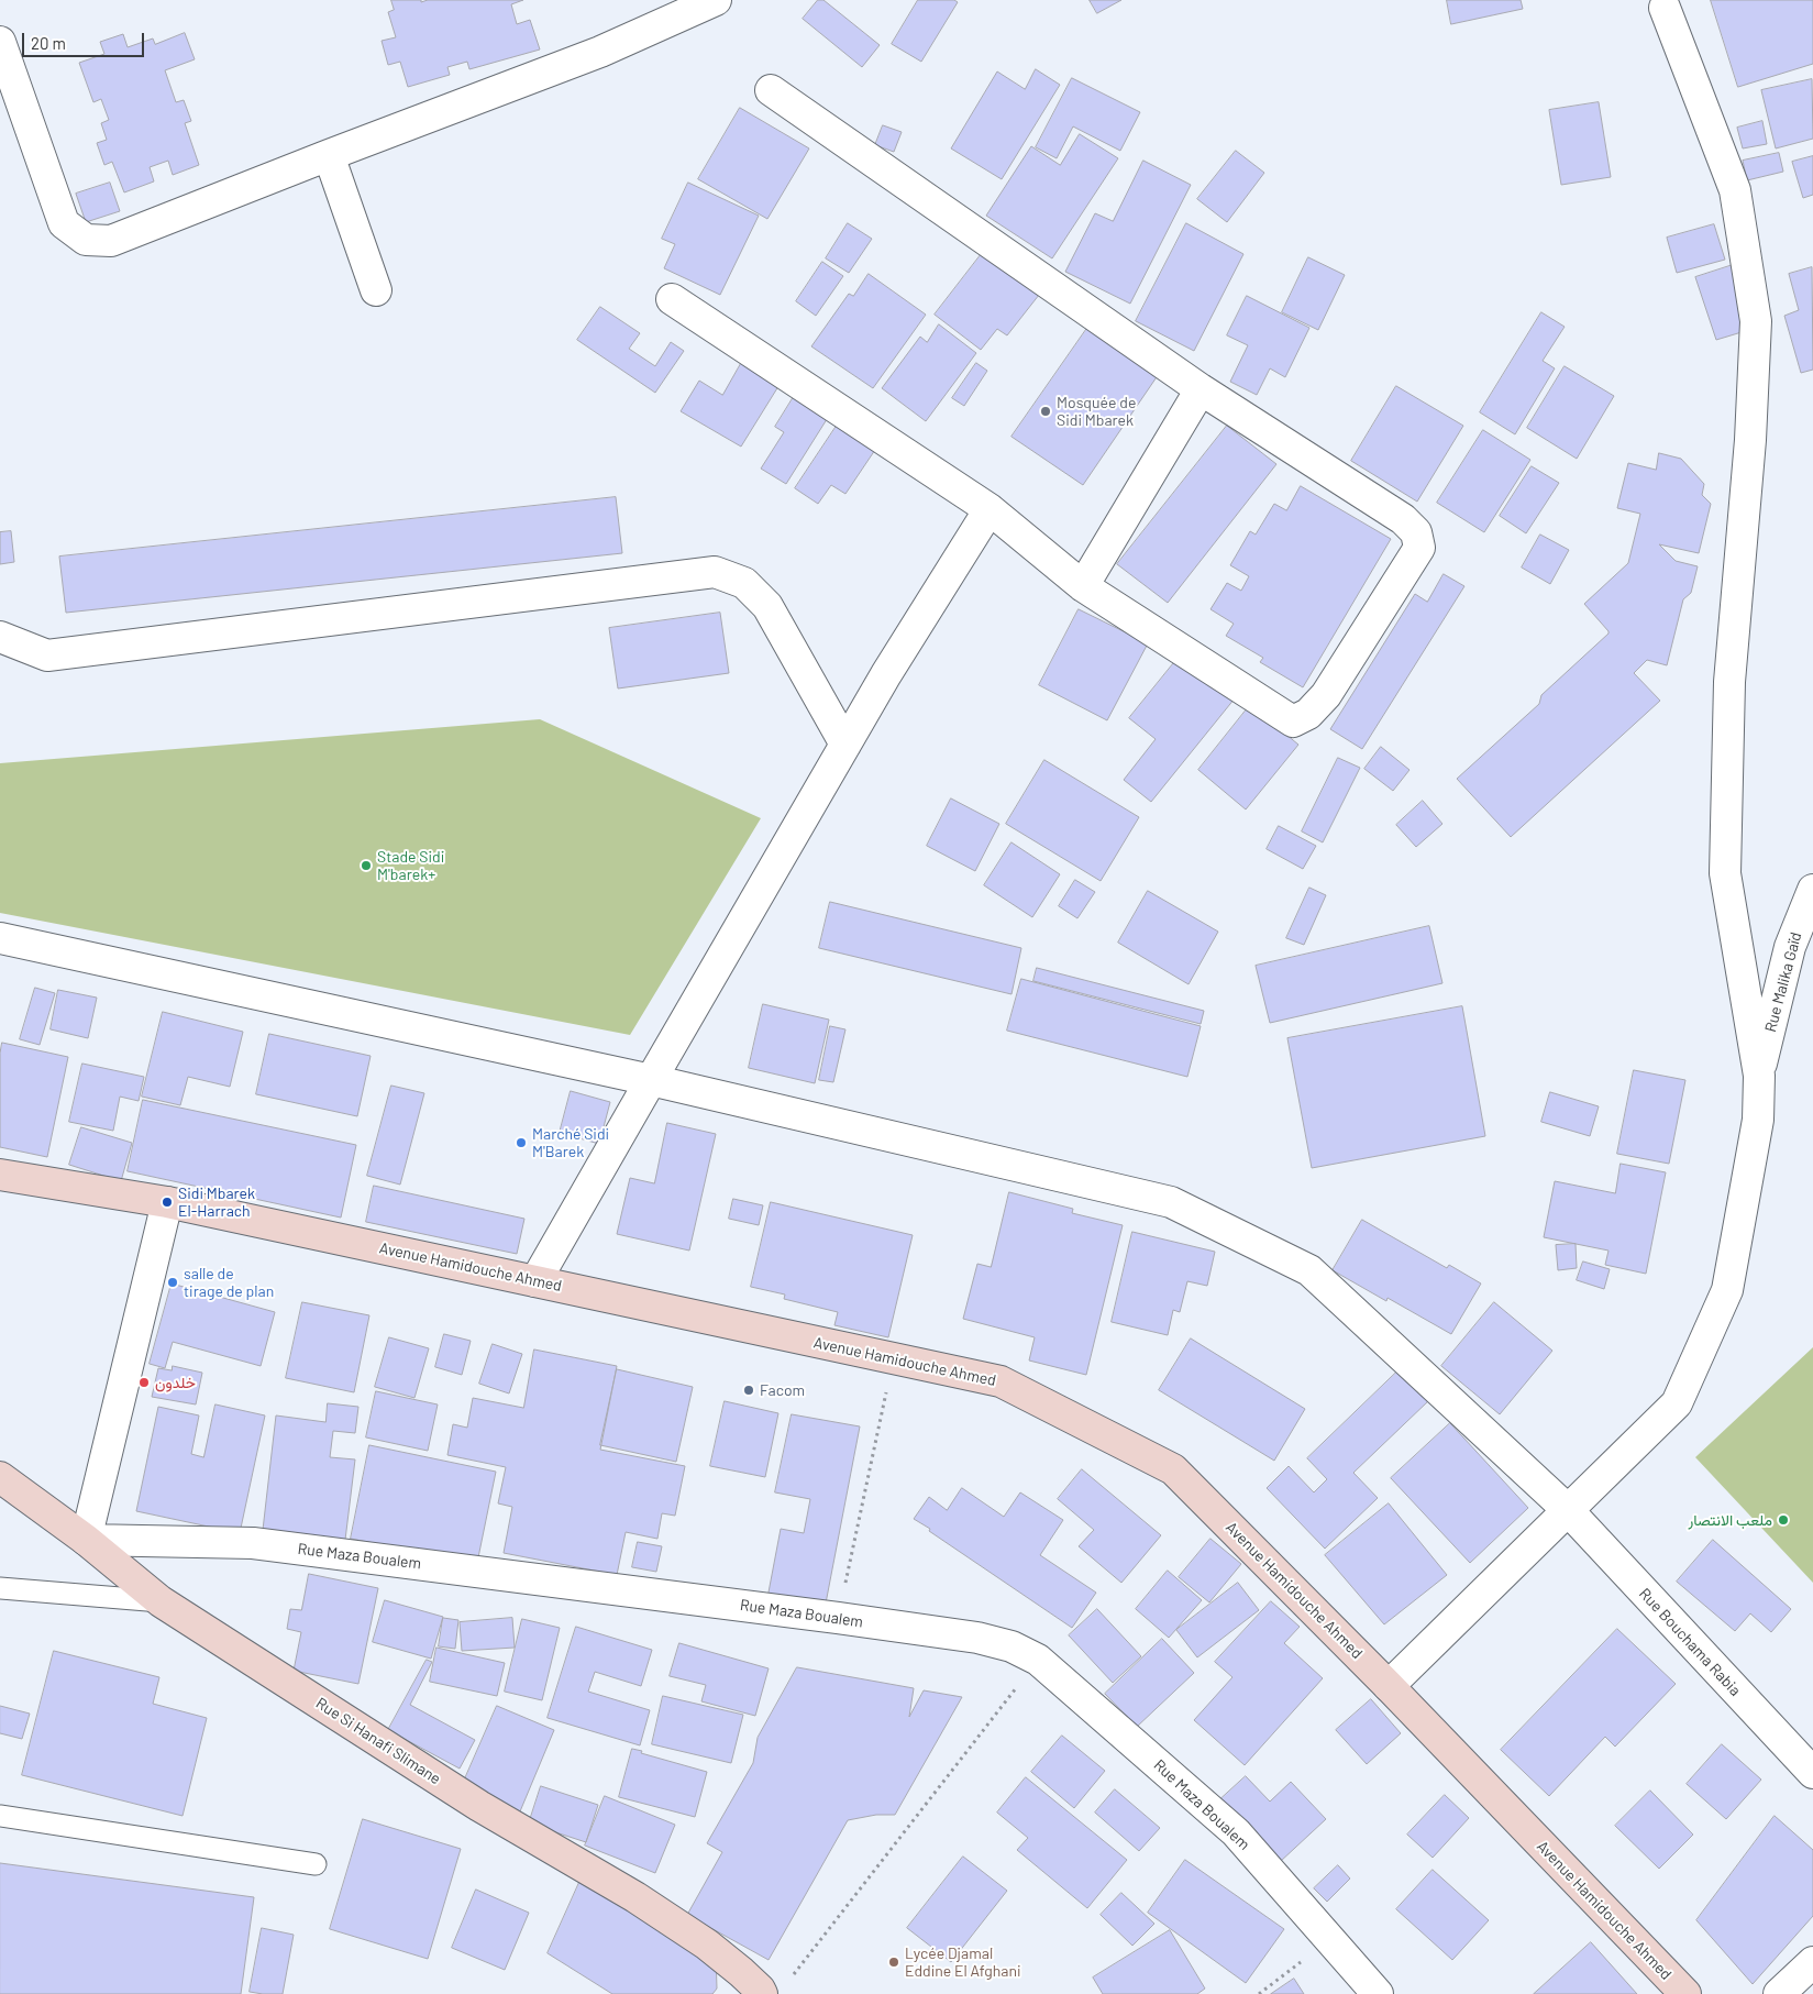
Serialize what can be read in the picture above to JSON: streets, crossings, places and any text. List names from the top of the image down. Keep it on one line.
{"streets":{"main road":["Avenue Hamidouche Ahmed","Rue Si Hanafi Slimane"],"street":["Rue Malika Gaïd","Rue Maza Boualem","Rue Bouchama Rabia"]},"crossings":[["Rue Maza Boualem","Rue Si Hanafi Slimane"]],"places":["Mosquée de Sidi Mbarek","Stade Sidi M'barek+","Marché Sidi M'Barek","Sidi Mbarek El-Harrach","salle de tirage de plan","خلدون","Facom","ملعب الانتصار","Lycée Djamal Eddine El Afghani"],"scale_bar":"20 m"}
